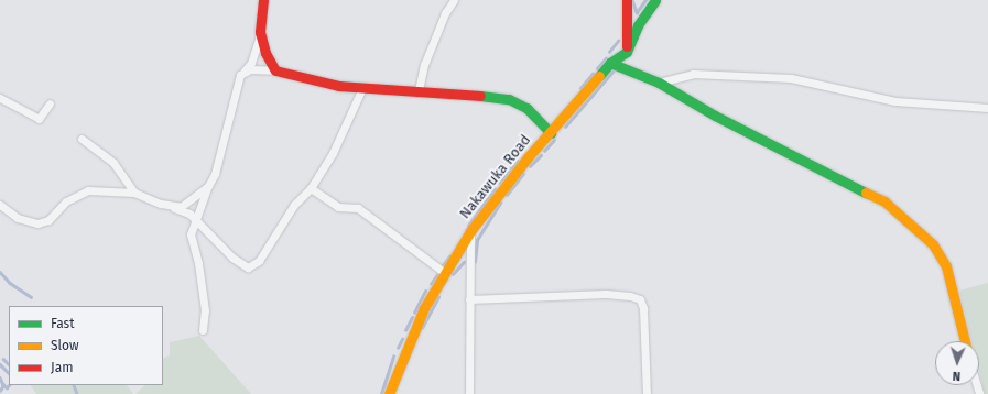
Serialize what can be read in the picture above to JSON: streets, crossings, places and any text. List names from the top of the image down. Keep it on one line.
{"streets":{"street":["Nakawuka Road"]},"legend":["Fast","Slow","Jam"],"north":"bottom"}
